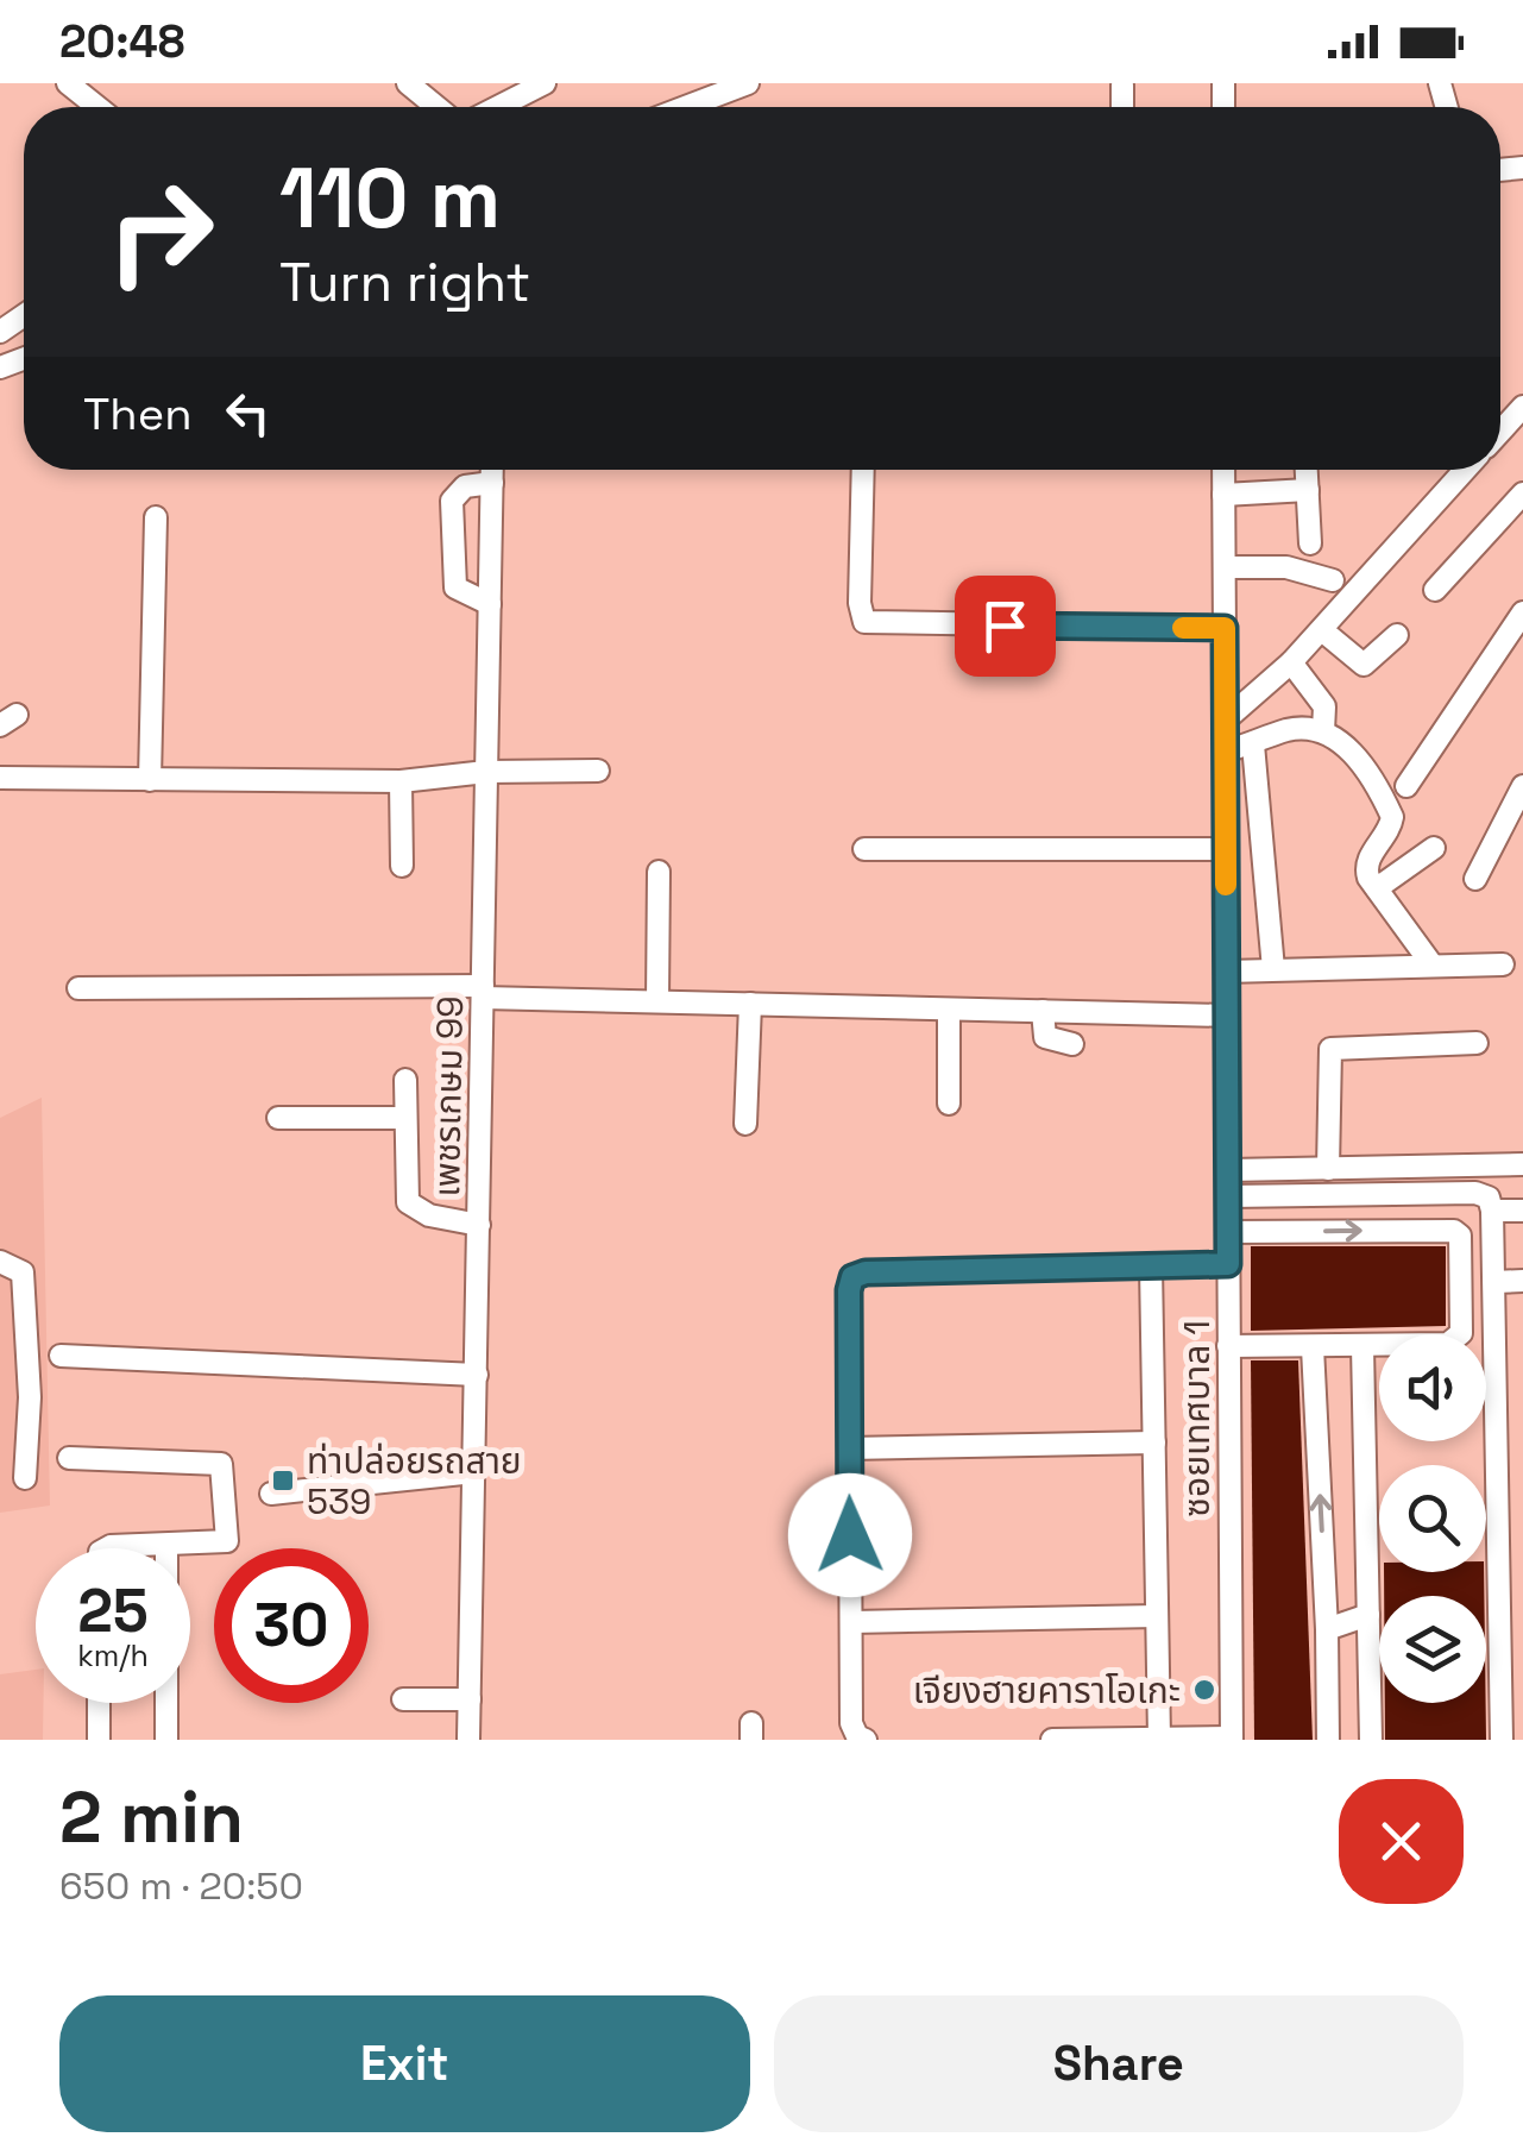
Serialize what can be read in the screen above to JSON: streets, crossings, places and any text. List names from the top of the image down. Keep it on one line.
{"streets":{"street":["เพชรเกษม 99","ซอยเทศบาล 1"]},"places":{"transit":["ท่าปล่อยรถสาย 539"],"other":["เจียงฮายคาราโอเกะ"]},"page":{"status":"20:48","turn":["110 m","Turn right"],"then":"Then","speed":"25 km/h","limit":"30","heading":["2 min","650 m · 20:50"],"buttons":["Exit","Share"]}}
